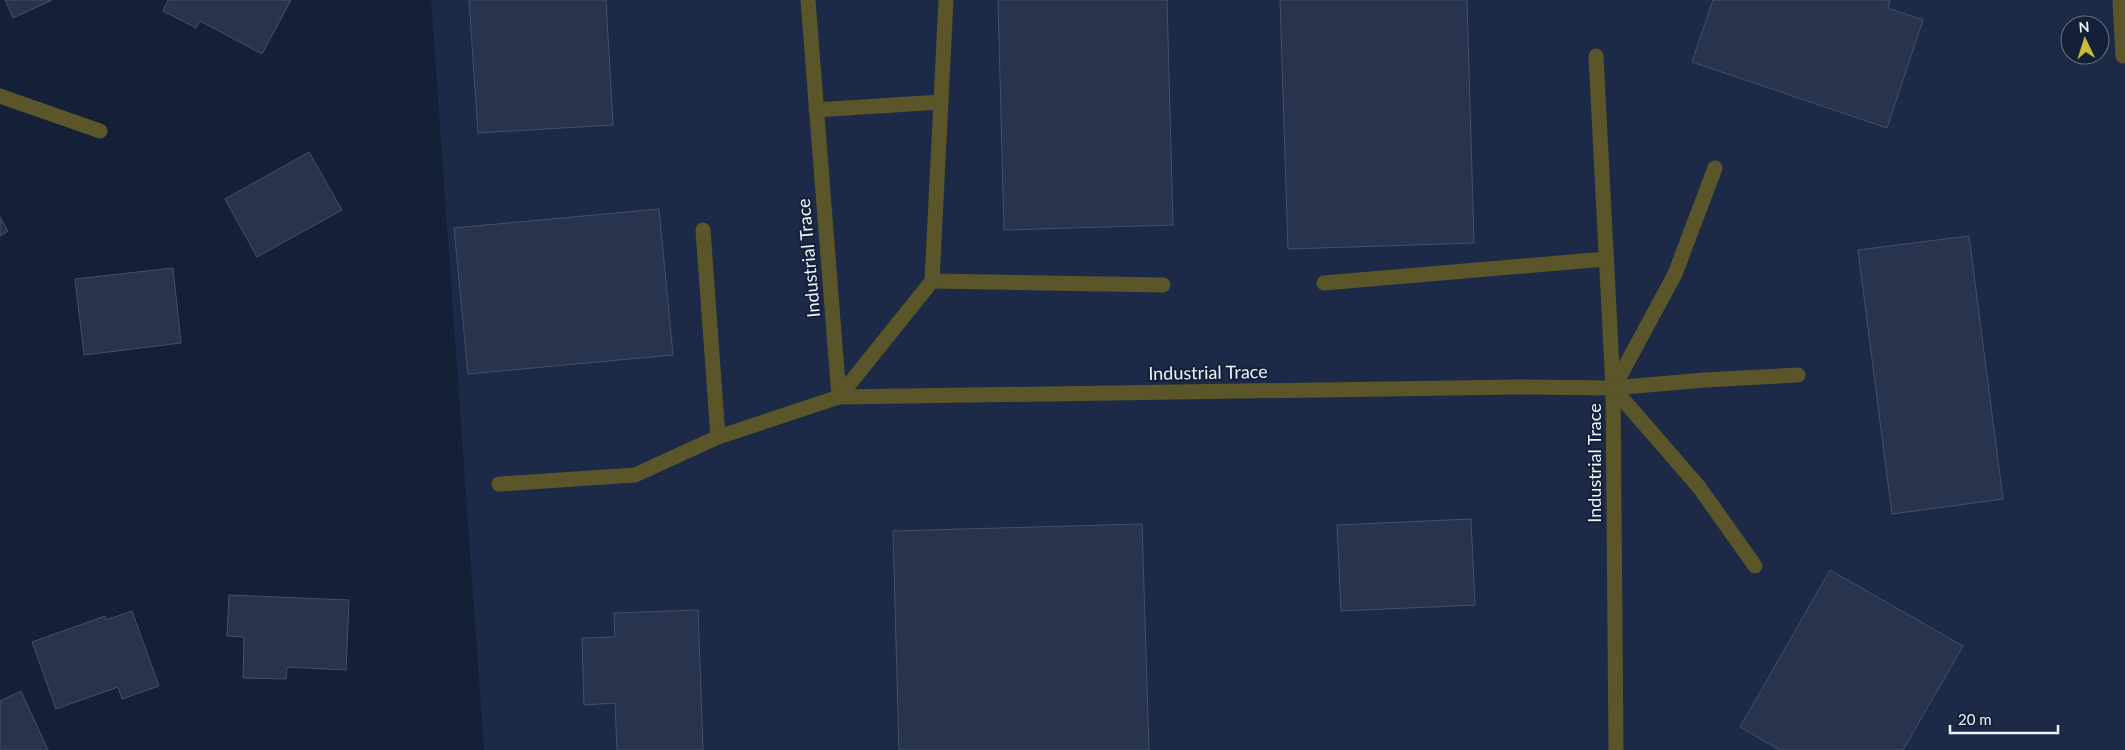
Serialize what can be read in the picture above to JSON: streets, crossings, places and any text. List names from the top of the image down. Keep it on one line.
{"streets":{"street":["Industrial Trace"]},"scale_bar":"20 m","north":"top"}
